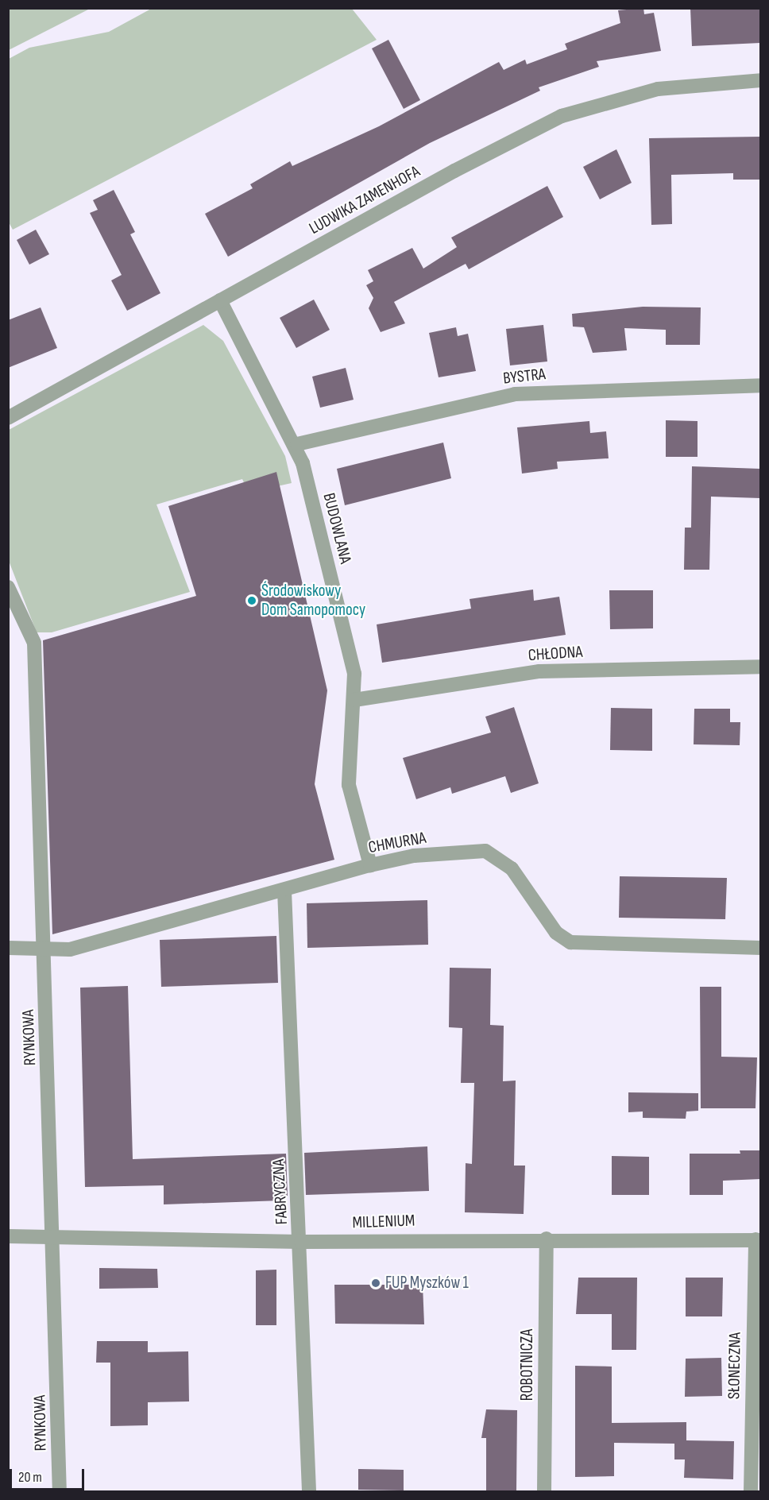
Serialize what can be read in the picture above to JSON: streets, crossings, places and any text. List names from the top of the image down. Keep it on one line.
{"streets":{"street":["LUDWIKA ZAMENHOFA","BYSTRA","BUDOWLANA","CHŁODNA","CHMURNA","RYNKOWA","FABRYCZNA","MILLENIUM","ROBOTNICZA","SŁONECZNA"]},"crossings":[["LUDWIKA ZAMENHOFA","BUDOWLANA"],["BYSTRA","BUDOWLANA"],["BUDOWLANA","CHŁODNA"],["BUDOWLANA","CHMURNA"],["CHMURNA","RYNKOWA"],["CHMURNA","FABRYCZNA"],["RYNKOWA","MILLENIUM"],["FABRYCZNA","MILLENIUM"],["MILLENIUM","ROBOTNICZA"],["MILLENIUM","SŁONECZNA"]],"places":["Środowiskowy Dom Samopomocy","FUP Myszków 1"],"scale_bar":"20 m"}
